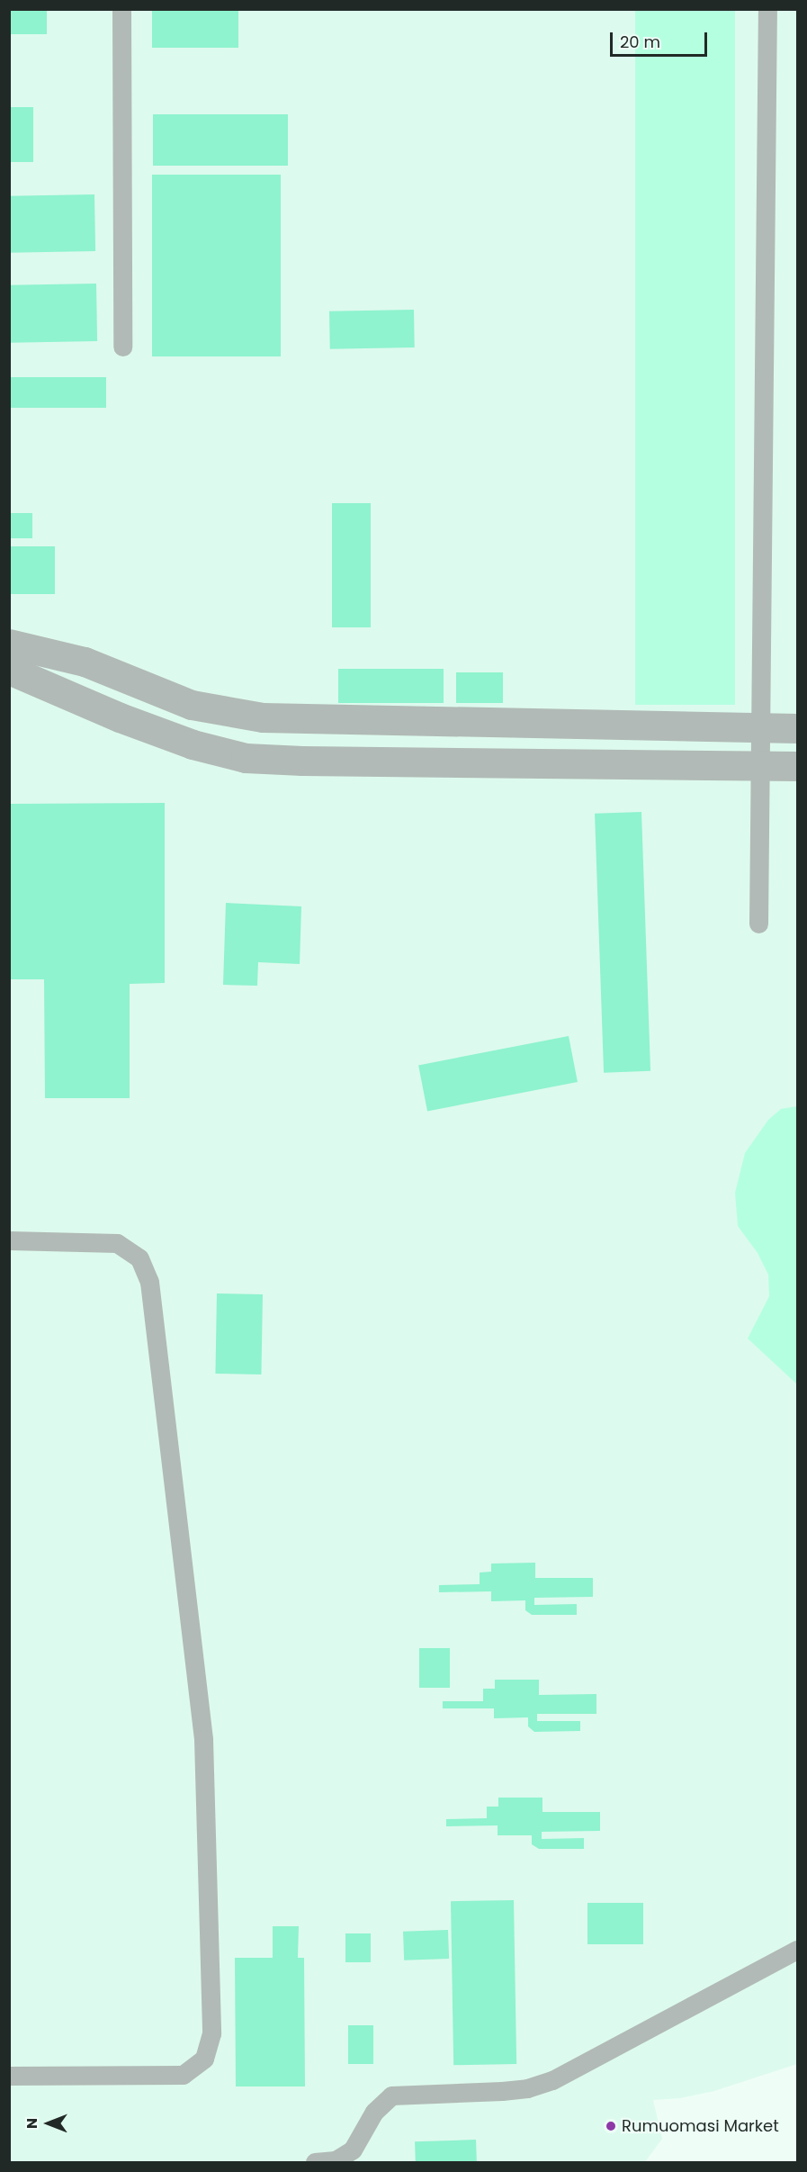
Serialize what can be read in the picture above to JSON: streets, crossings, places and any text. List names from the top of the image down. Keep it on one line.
{"places":["Rumuomasi Market"],"scale_bar":"20 m","north":"left"}
